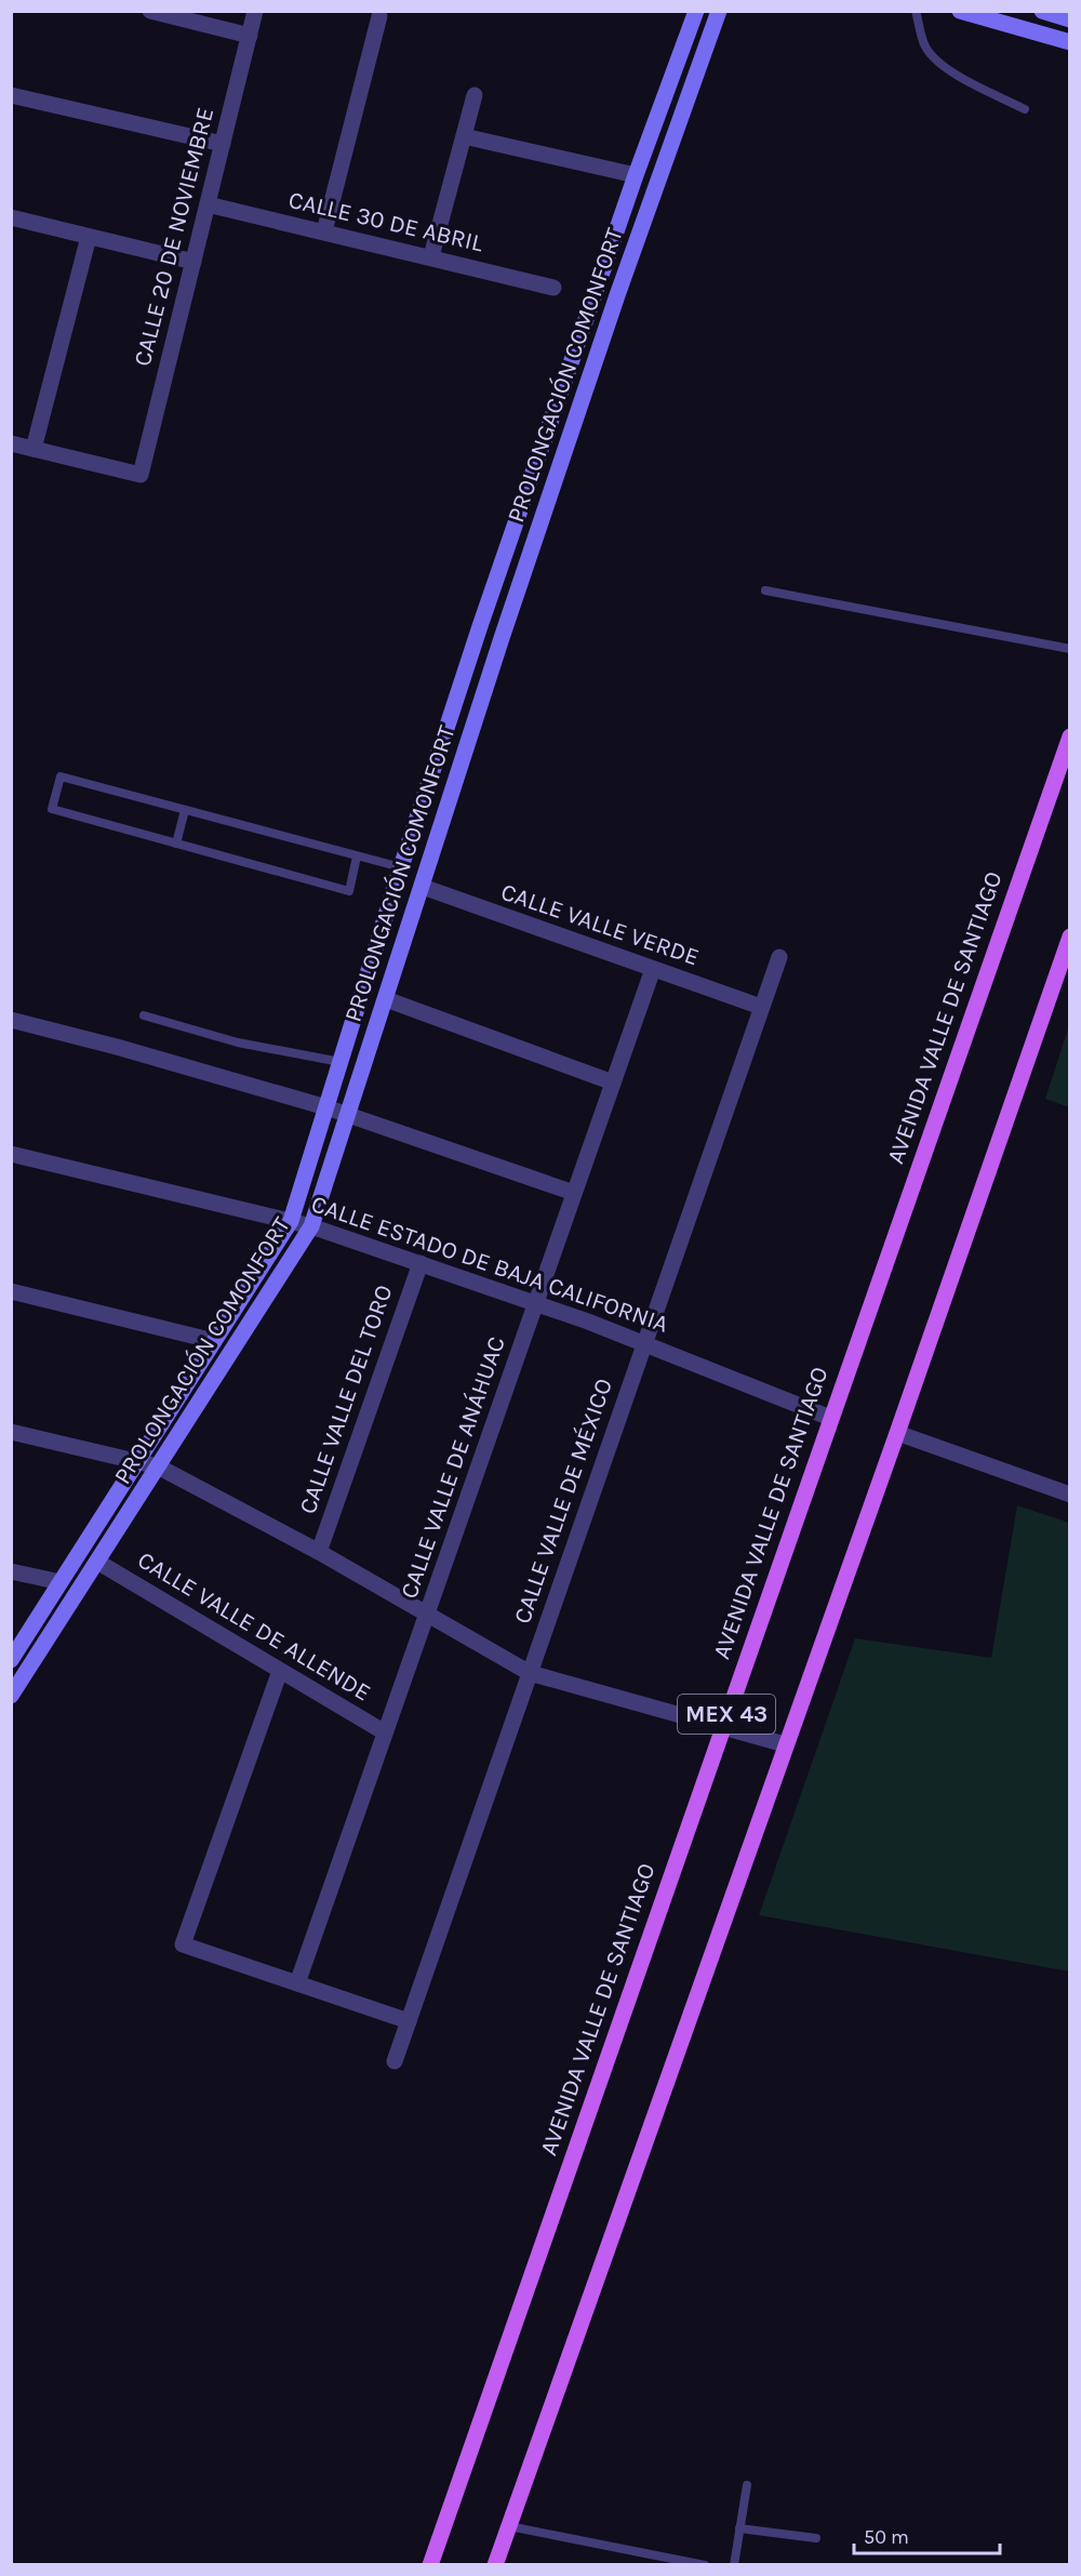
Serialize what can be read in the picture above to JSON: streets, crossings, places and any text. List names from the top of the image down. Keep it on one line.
{"streets":{"main road":["AVENIDA VALLE DE SANTIAGO","MEX 43"],"street":["CALLE 30 DE ABRIL","CALLE 20 DE NOVIEMBRE","PROLONGACIÓN COMONFORT","CALLE VALLE VERDE","CALLE ESTADO DE BAJA CALIFORNIA","CALLE VALLE DEL TORO","CALLE VALLE DE ANÁHUAC","CALLE VALLE DE MÉXICO","CALLE VALLE DE ALLENDE"]},"crossings":[["CALLE 30 DE ABRIL","CALLE 20 DE NOVIEMBRE"],["PROLONGACIÓN COMONFORT","CALLE VALLE VERDE"],["PROLONGACIÓN COMONFORT","CALLE ESTADO DE BAJA CALIFORNIA"],["PROLONGACIÓN COMONFORT","CALLE VALLE DE ALLENDE"],["CALLE VALLE VERDE","CALLE VALLE DE ANÁHUAC"],["CALLE VALLE VERDE","CALLE VALLE DE MÉXICO"],["AVENIDA VALLE DE SANTIAGO","CALLE ESTADO DE BAJA CALIFORNIA"],["CALLE ESTADO DE BAJA CALIFORNIA","CALLE VALLE DEL TORO"],["CALLE ESTADO DE BAJA CALIFORNIA","CALLE VALLE DE ANÁHUAC"],["CALLE ESTADO DE BAJA CALIFORNIA","CALLE VALLE DE MÉXICO"],["CALLE VALLE DE ANÁHUAC","CALLE VALLE DE ALLENDE"]],"scale_bar":"50 m"}
